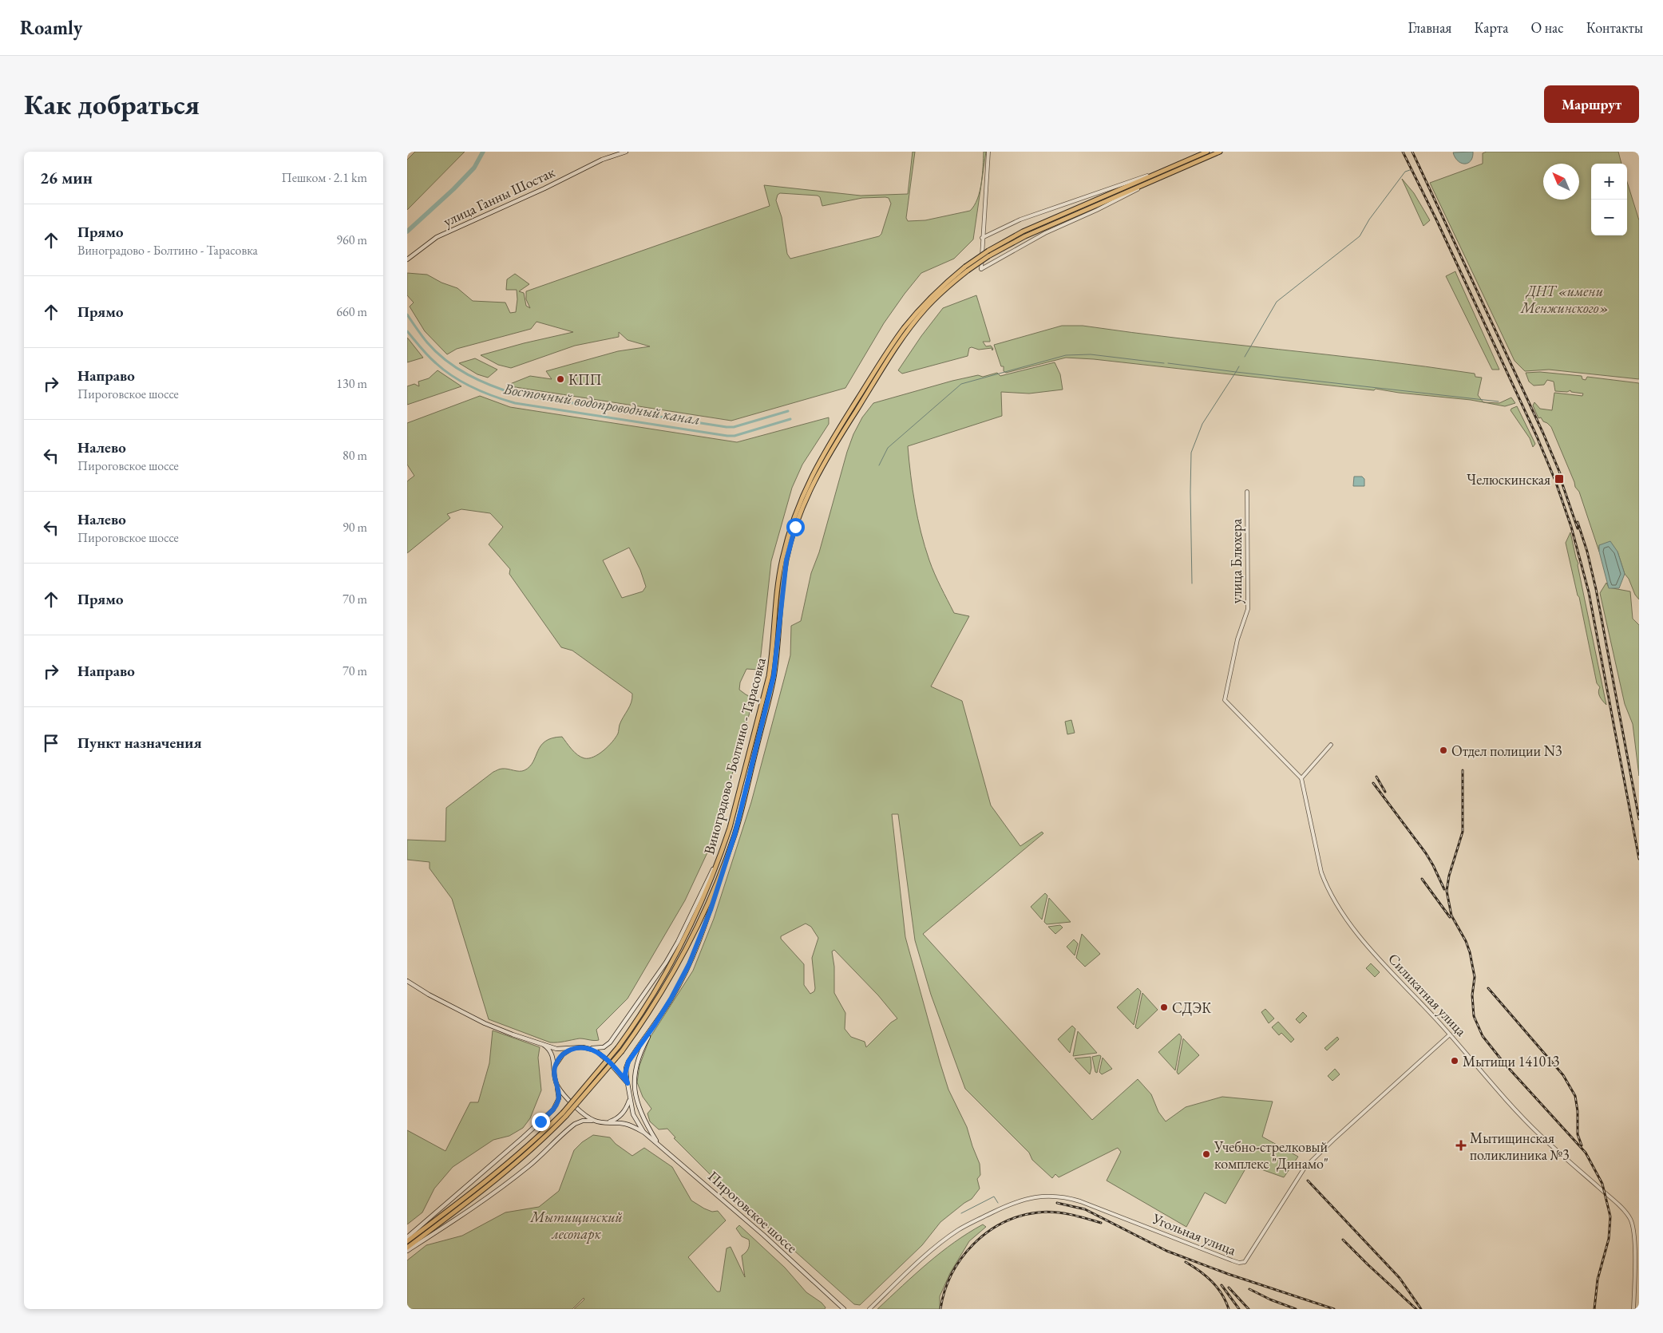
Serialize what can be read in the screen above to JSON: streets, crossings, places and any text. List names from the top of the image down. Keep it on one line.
{"streets":{"main road":["улица Ганны Шостак","Виноградово - Болтино - Тарасовка","Пироговское шоссе"],"street":["улица Блюхера","Силикатная улица","Угольная улица"]},"crossings":[["улица Блюхера","Силикатная улица"],["Силикатная улица","Угольная улица"]],"water":["Восточный водопроводный канал"],"parks":["ДНТ «имени Менжинского»","Мытищинский лесопарк"],"places":{"other":["КПП","Отдел полиции N3","СДЭК","Мытищи 141013","Учебно-стрелковый комплекс \"Динамо\""],"transit":["Челюскинская"],"health":["Мытищинская поликлиника №3"]},"north":"top left","page":{"header":"Roamly","nav":["Главная","Карта","О нас","Контакты"],"buttons":"Маршрут","title":"Как добраться","heading":["26 мин","Пешком · 2.1 km"],"map_buttons":["+","−"],"list":[["Прямо","Виноградово - Болтино - Тарасовка","960 m"],["Прямо","660 m"],["Направо","Пироговское шоссе","130 m"],["Налево","Пироговское шоссе","80 m"],["Налево","Пироговское шоссе","90 m"],["Прямо","70 m"],["Направо","70 m"],"Пункт назначения"]}}
